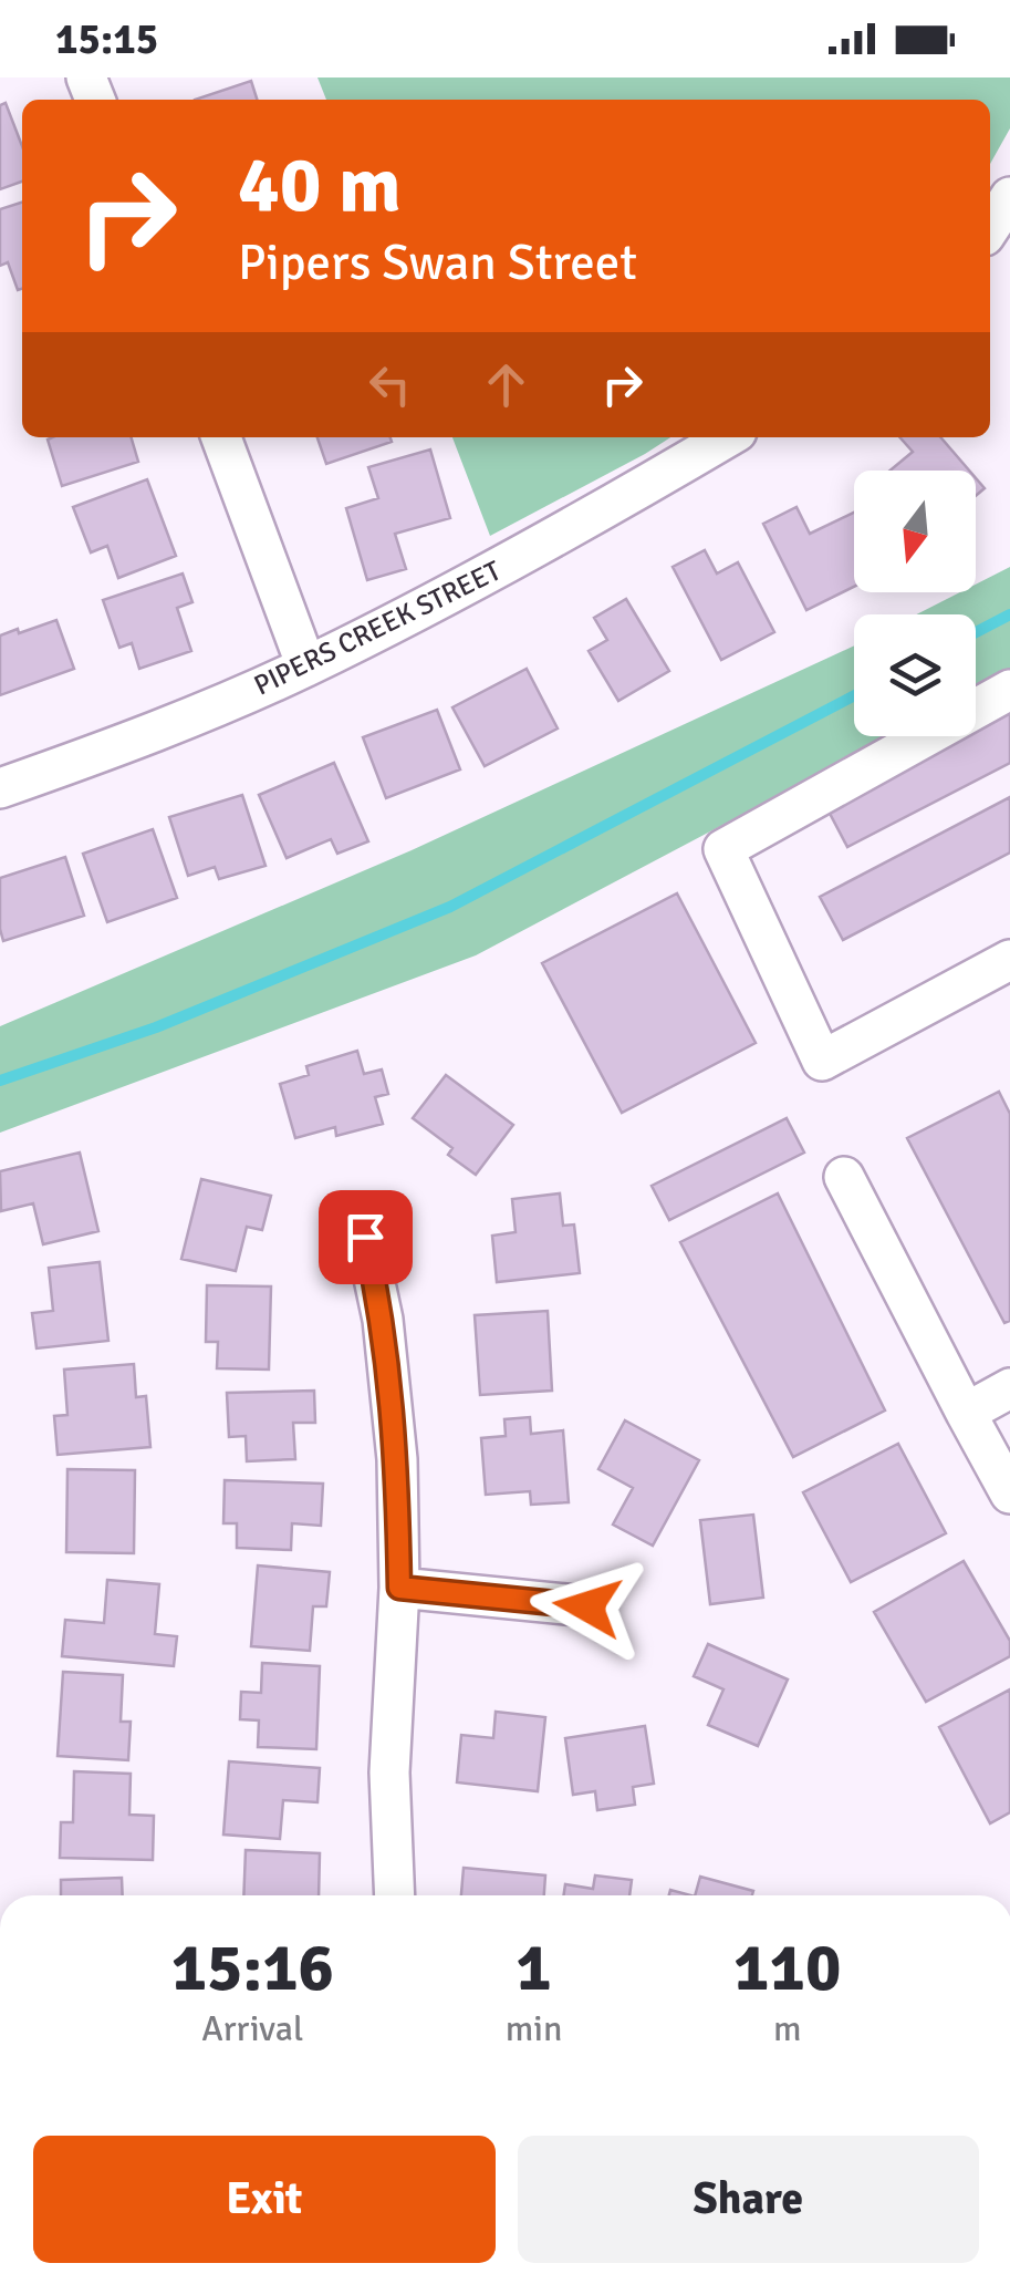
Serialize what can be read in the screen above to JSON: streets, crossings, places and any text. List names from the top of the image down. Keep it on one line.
{"streets":{"street":["PIPERS CREEK STREET"]},"north":"bottom","page":{"status":"15:15","turn":["40 m","Pipers Swan Street"],"eta":["15:16","Arrival","1","min","110","m"],"buttons":["Exit","Share"]}}
